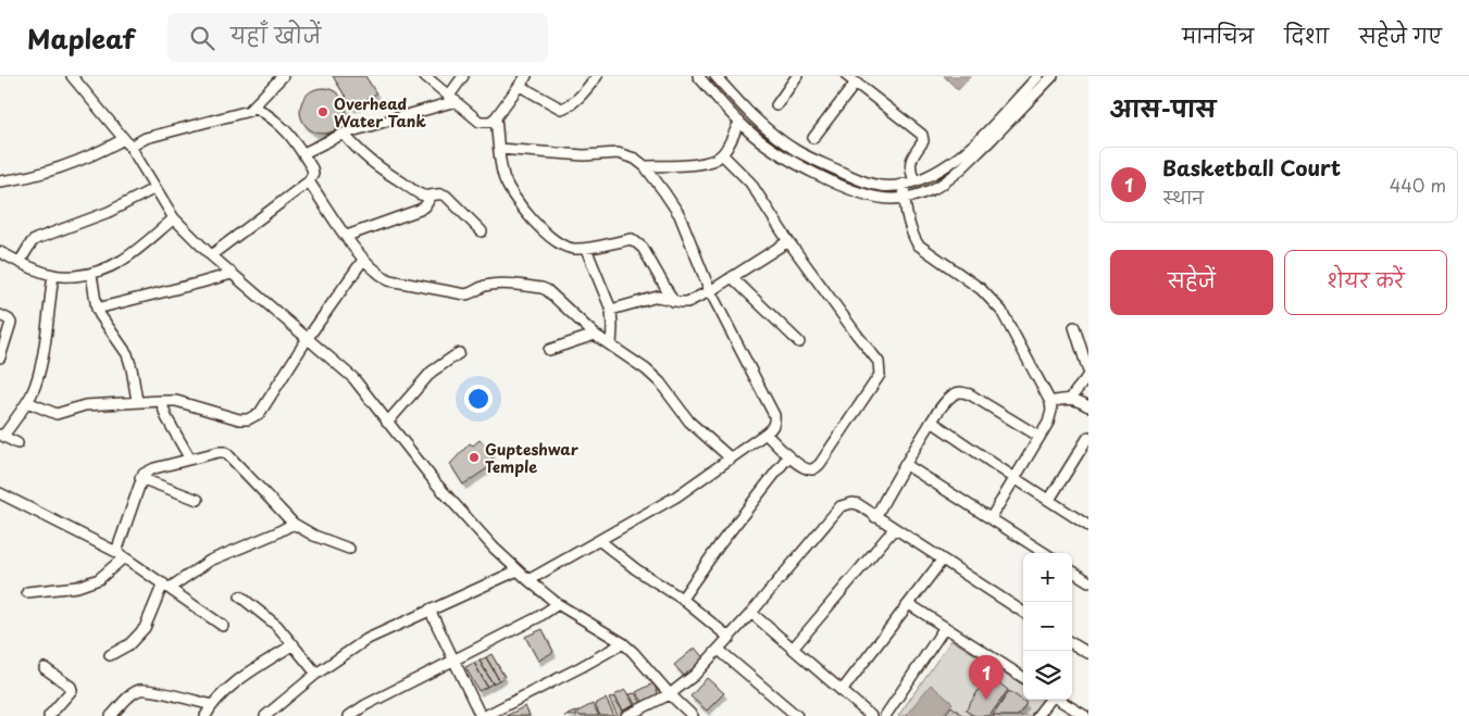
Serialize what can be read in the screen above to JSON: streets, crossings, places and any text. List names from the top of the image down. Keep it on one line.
{"places":["Overhead Water Tank","Gupteshwar Temple"],"page":{"header":"Mapleaf","search":"यहाँ खोजें","nav":["मानचित्र","दिशा","सहेजे गए"],"heading":"आस-पास","list":[{"mark":"1","name":"Basketball Court","note":"स्थान","value":"440 m"}],"buttons":["सहेजें","शेयर करें"],"map_buttons":["+","−"],"pins":"1"}}
